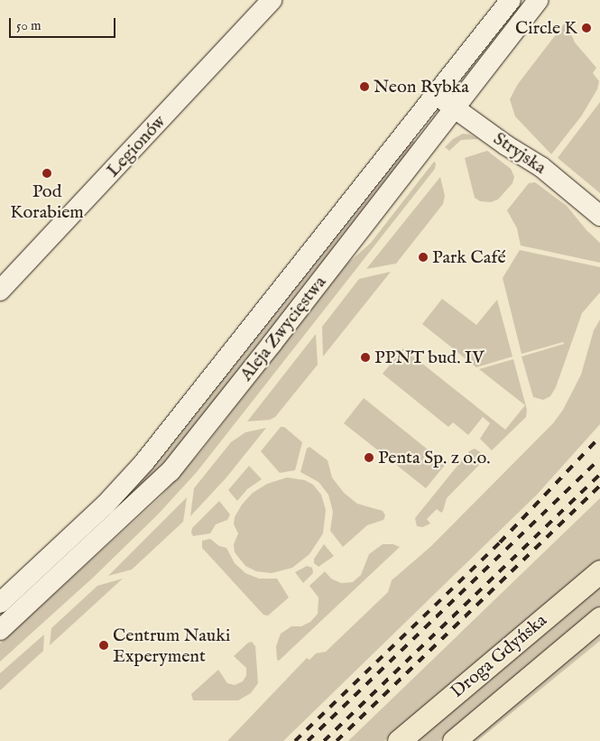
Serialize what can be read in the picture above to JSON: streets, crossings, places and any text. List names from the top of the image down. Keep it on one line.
{"streets":{"main road":["Legionów","Stryjska","Aleja Zwycięstwa","Droga Gdyńska"]},"crossings":[["Stryjska","Aleja Zwycięstwa"]],"places":["Circle K","Neon Rybka","Pod Korabiem","Park Café","PPNT bud. IV","Penta Sp. z o.o.","Centrum Nauki Experyment"],"scale_bar":"50 m"}
